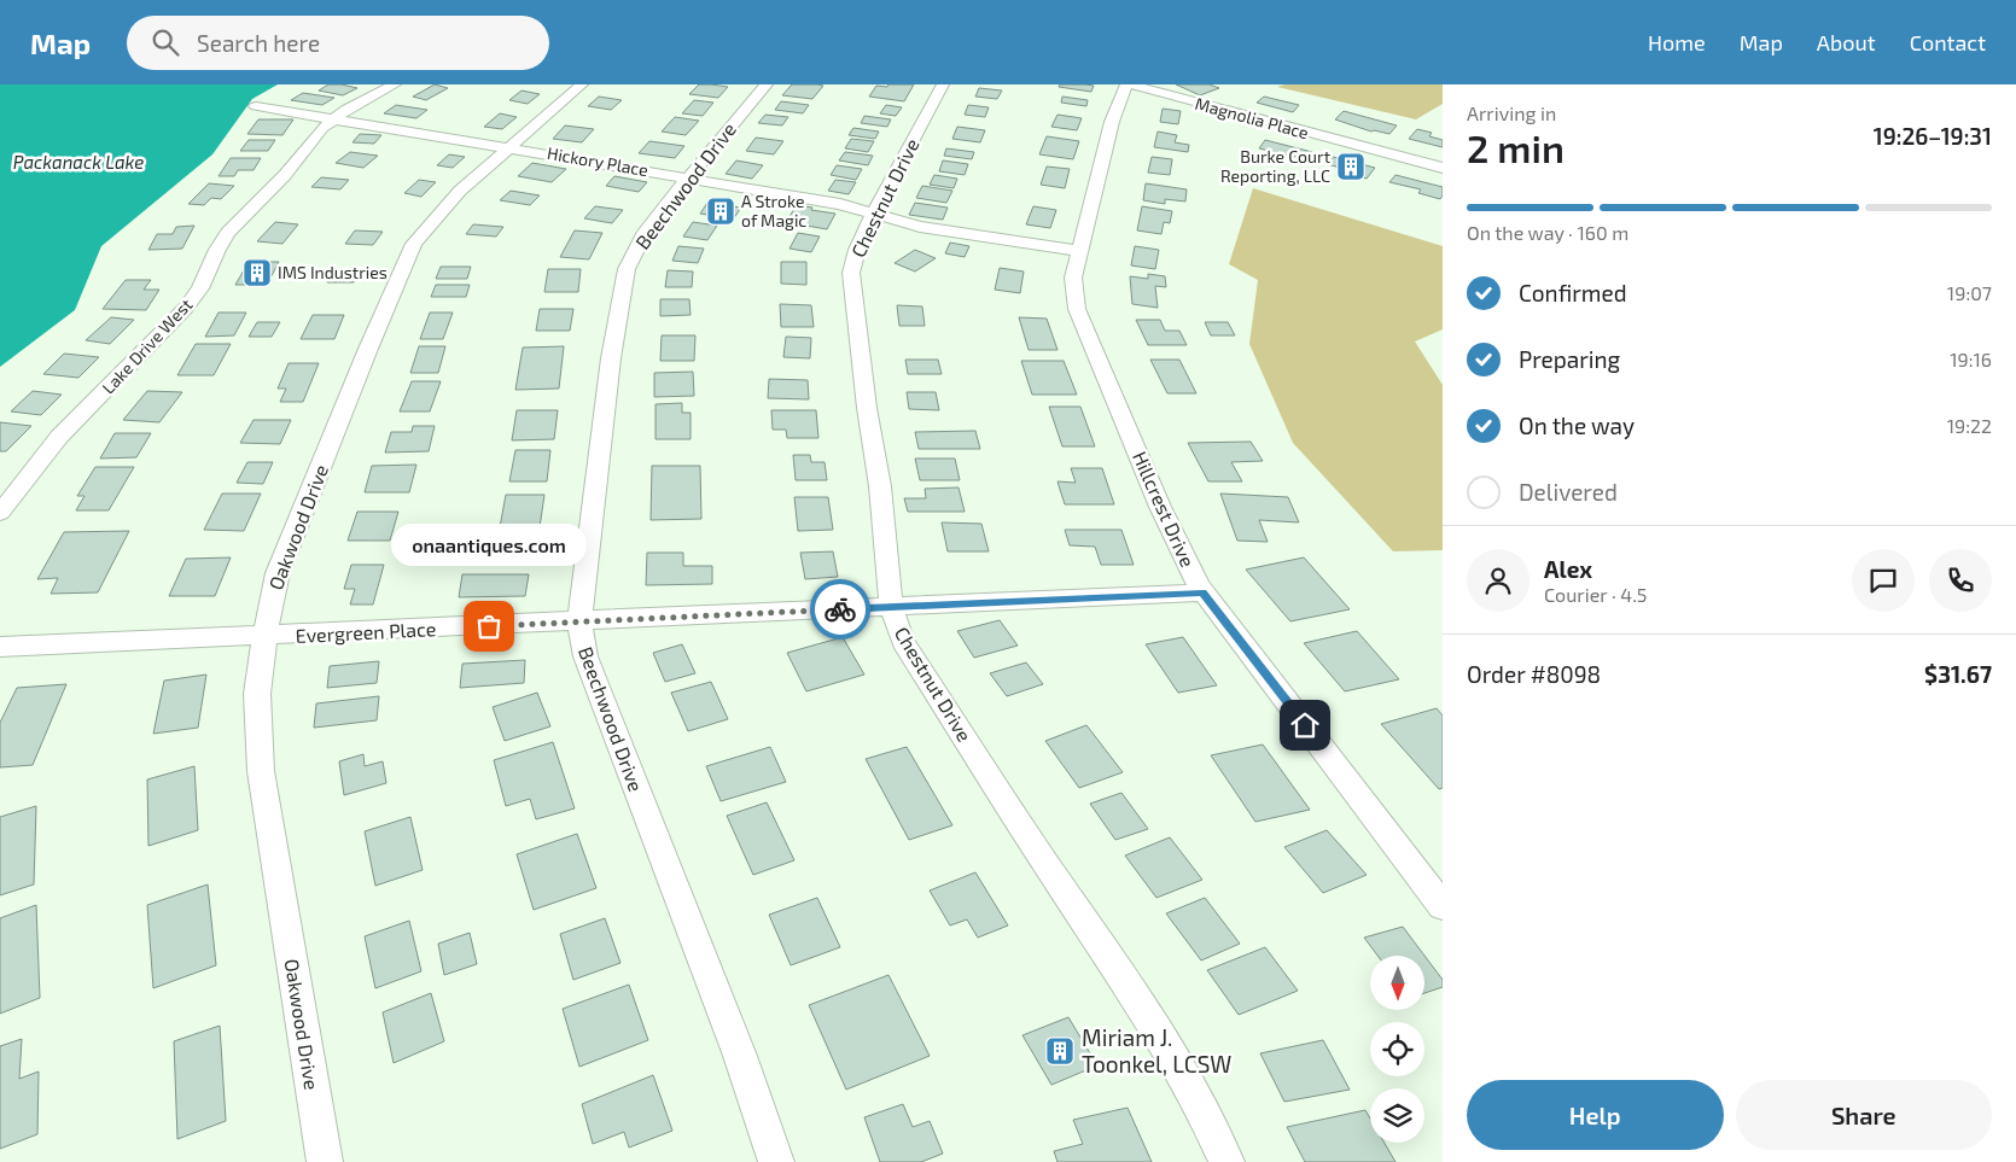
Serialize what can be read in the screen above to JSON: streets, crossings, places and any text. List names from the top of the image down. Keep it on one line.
{"streets":{"street":["Magnolia Place","Hickory Place","Beechwood Drive","Chestnut Drive","Lake Drive West","Hillcrest Drive","Oakwood Drive","Evergreen Place"]},"crossings":[["Magnolia Place","Hillcrest Drive"],["Hickory Place","Beechwood Drive"],["Hickory Place","Chestnut Drive"],["Hickory Place","Lake Drive West"],["Hickory Place","Hillcrest Drive"],["Hickory Place","Oakwood Drive"],["Beechwood Drive","Evergreen Place"],["Chestnut Drive","Evergreen Place"],["Hillcrest Drive","Evergreen Place"],["Oakwood Drive","Evergreen Place"]],"water":["Packanack Lake"],"places":{"building":["Burke Court Reporting, LLC","A Stroke of Magic","IMS Industries","Miriam J. Toonkel, LCSW"],"other":["onaantiques.com"]},"north":"bottom","page":{"header":"Map","search":"Search here","nav":["Home","Map","About","Contact"],"heading":["2 min","Arriving in","19:26–19:31"],"panel":["Alex","Courier · 4.5","Order #8098","$31.67"],"bar":"On the way · 160 m","list":[["Confirmed","19:07"],["Preparing","19:16"],["On the way","19:22"],"Delivered"],"bubble":"onaantiques.com","buttons":["Help","Share"]}}
